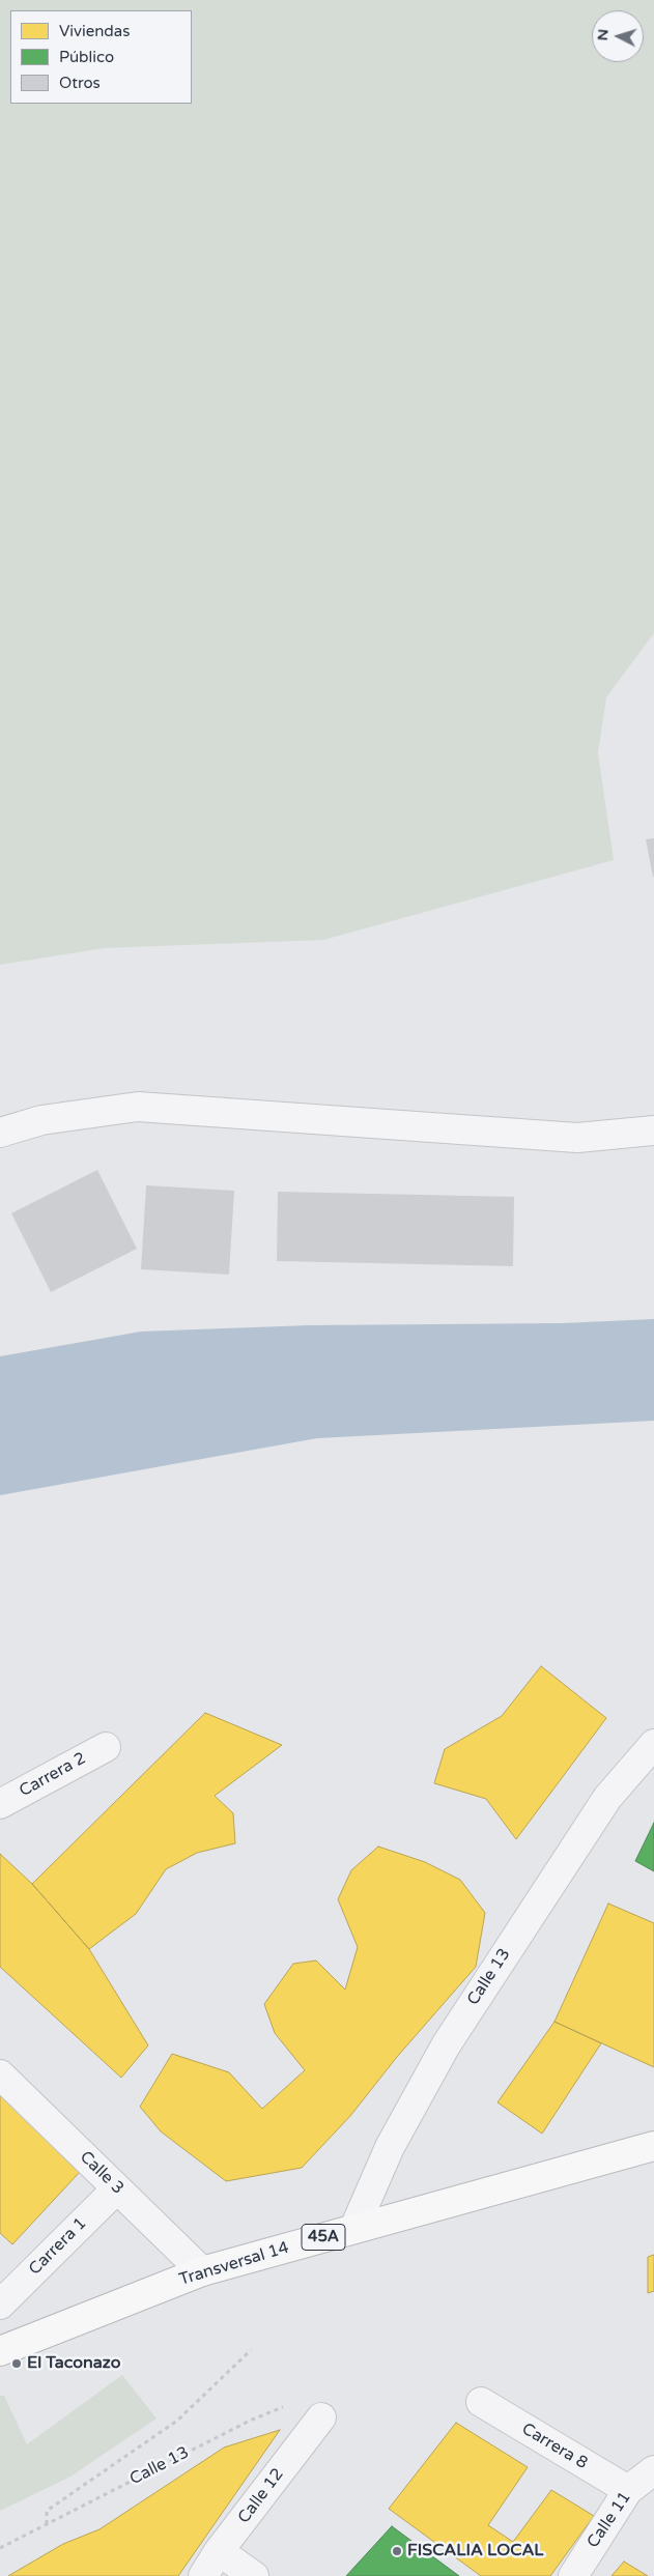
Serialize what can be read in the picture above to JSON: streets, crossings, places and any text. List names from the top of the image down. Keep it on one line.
{"streets":{"highway":["45A","Transversal 14"],"street":["Carrera 2","Calle 13","Calle 3","Carrera 1","Carrera 8","Calle 12","Calle 11"]},"crossings":[["Calle 13","Transversal 14"],["Calle 13","Calle 12"],["Calle 3","Carrera 1"],["Calle 3","Transversal 14"],["Carrera 8","Calle 11"]],"places":["El Taconazo","FISCALIA LOCAL"],"legend":["Viviendas","Público","Otros"],"north":"left"}
